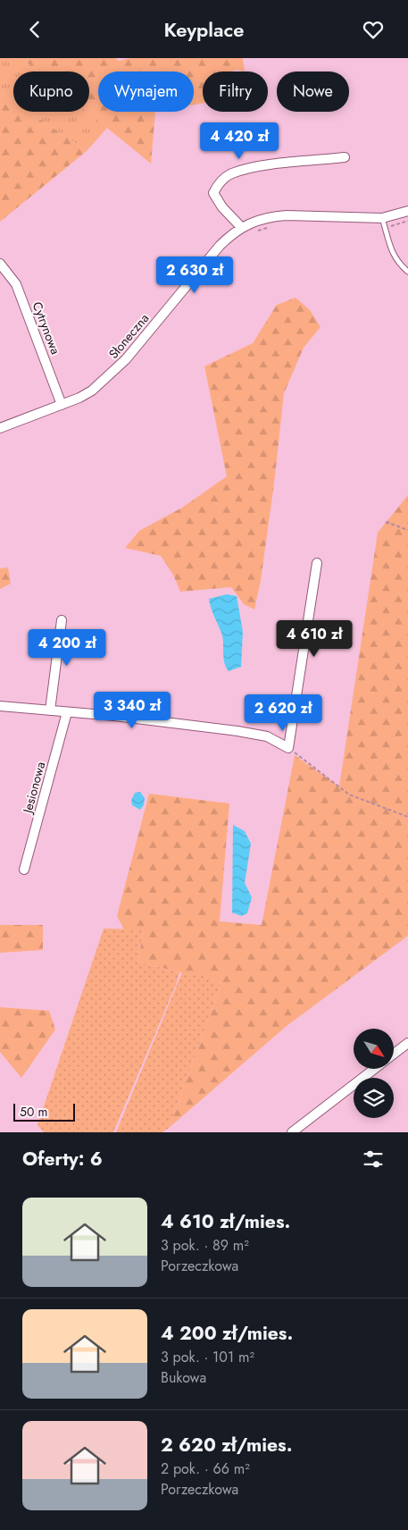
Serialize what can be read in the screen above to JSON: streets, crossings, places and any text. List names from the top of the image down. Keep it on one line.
{"streets":{"street":["Cytrynowa","Słoneczna","Jesionowa"]},"crossings":[["Cytrynowa","Słoneczna"]],"scale_bar":"50 m","north":"bottom right","page":{"header":"Keyplace","chip":["Kupno","Wynajem","Filtry","Nowe"],"price":["4 420 zł","2 630 zł","4 610 zł","4 200 zł","3 340 zł","2 620 zł"],"scale":"50 m","heading":"Oferty: 6","list":[{"name":"4 610 zł/mies.","note":"3 pok. · 89 m² · Porzeczkowa"},{"name":"4 200 zł/mies.","note":"3 pok. · 101 m² · Bukowa"},{"name":"2 620 zł/mies.","note":"2 pok. · 66 m² · Porzeczkowa"}]}}
